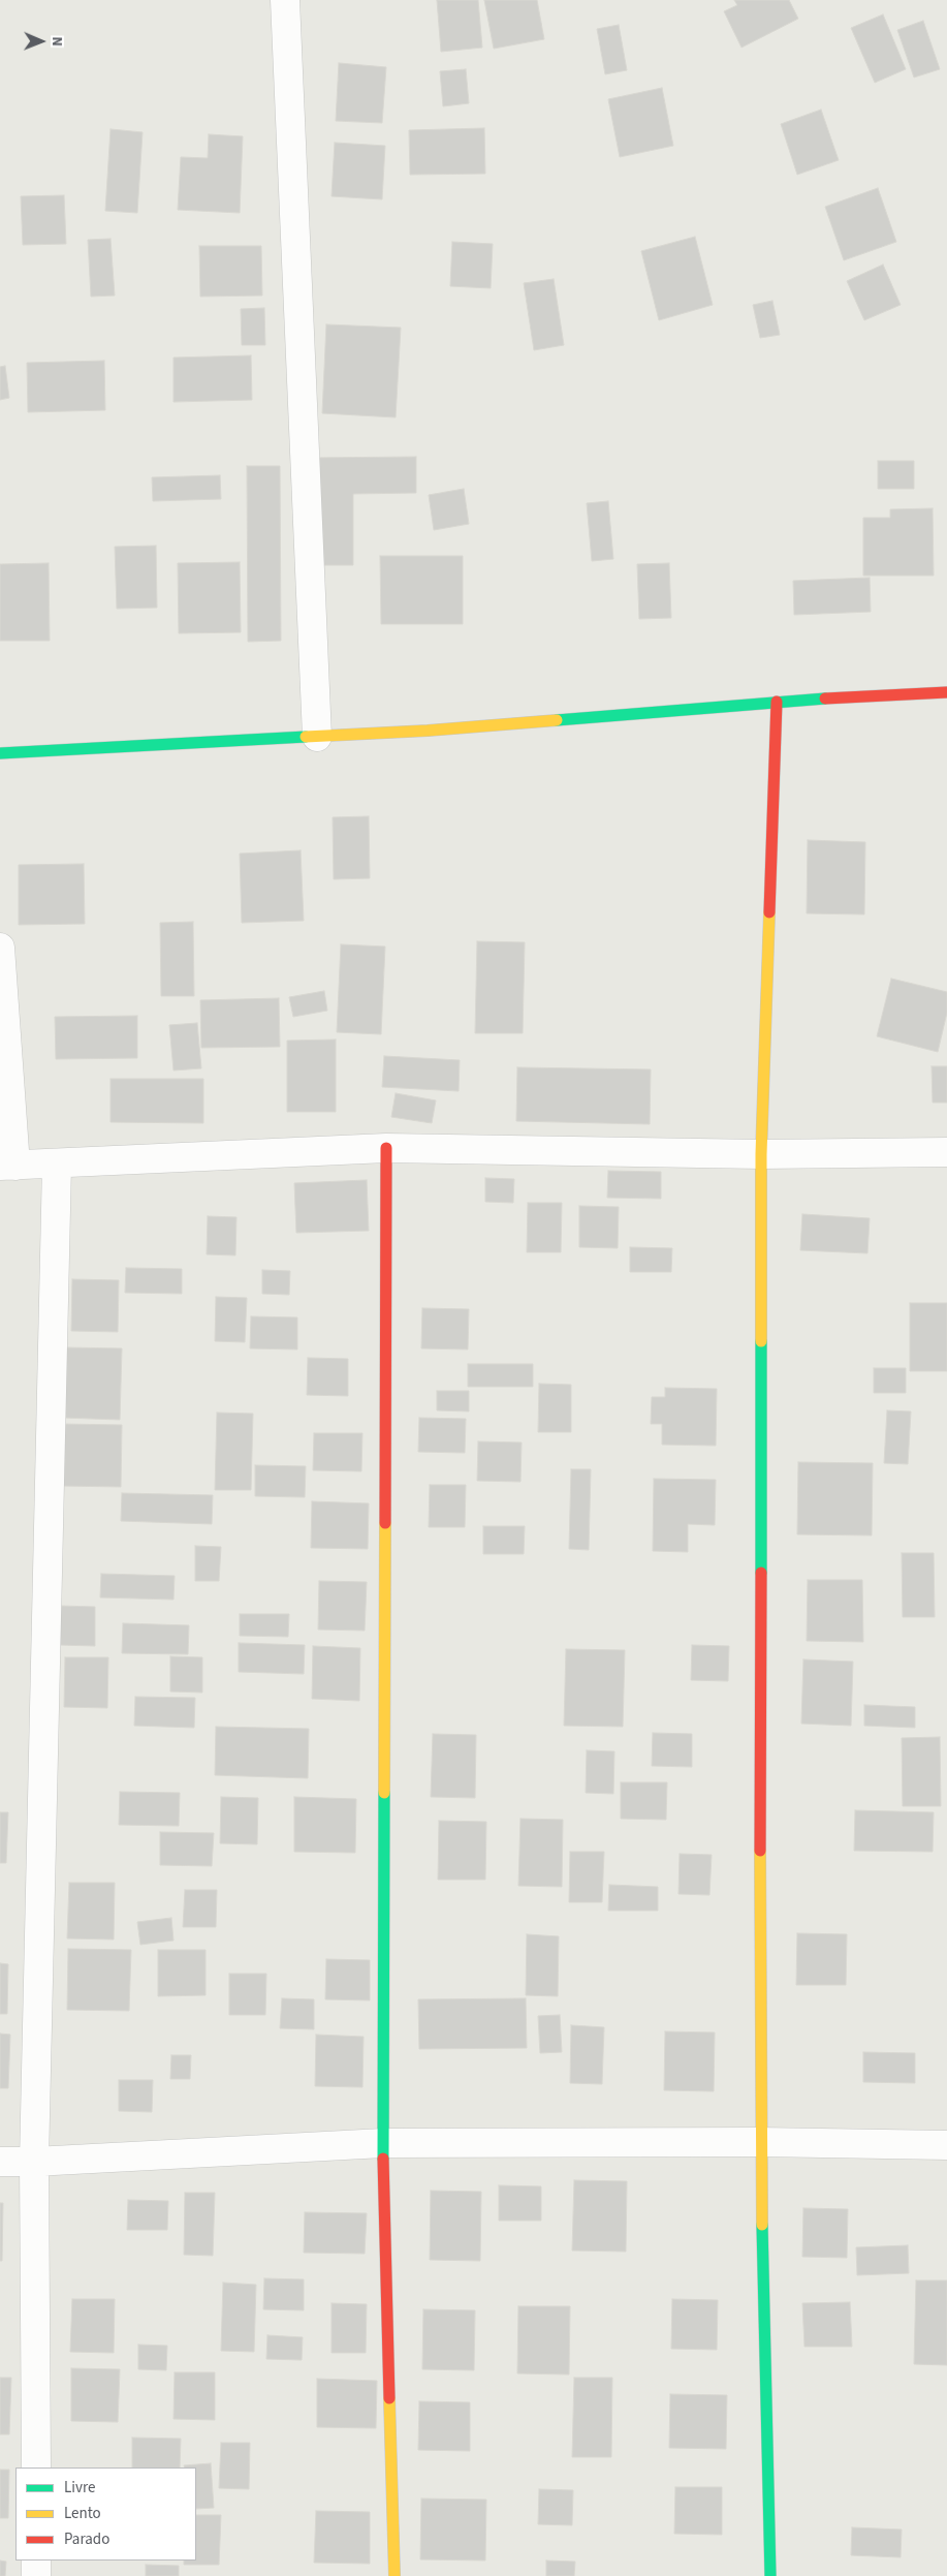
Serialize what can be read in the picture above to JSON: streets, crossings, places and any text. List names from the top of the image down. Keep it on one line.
{"legend":["Livre","Lento","Parado"],"north":"right"}
